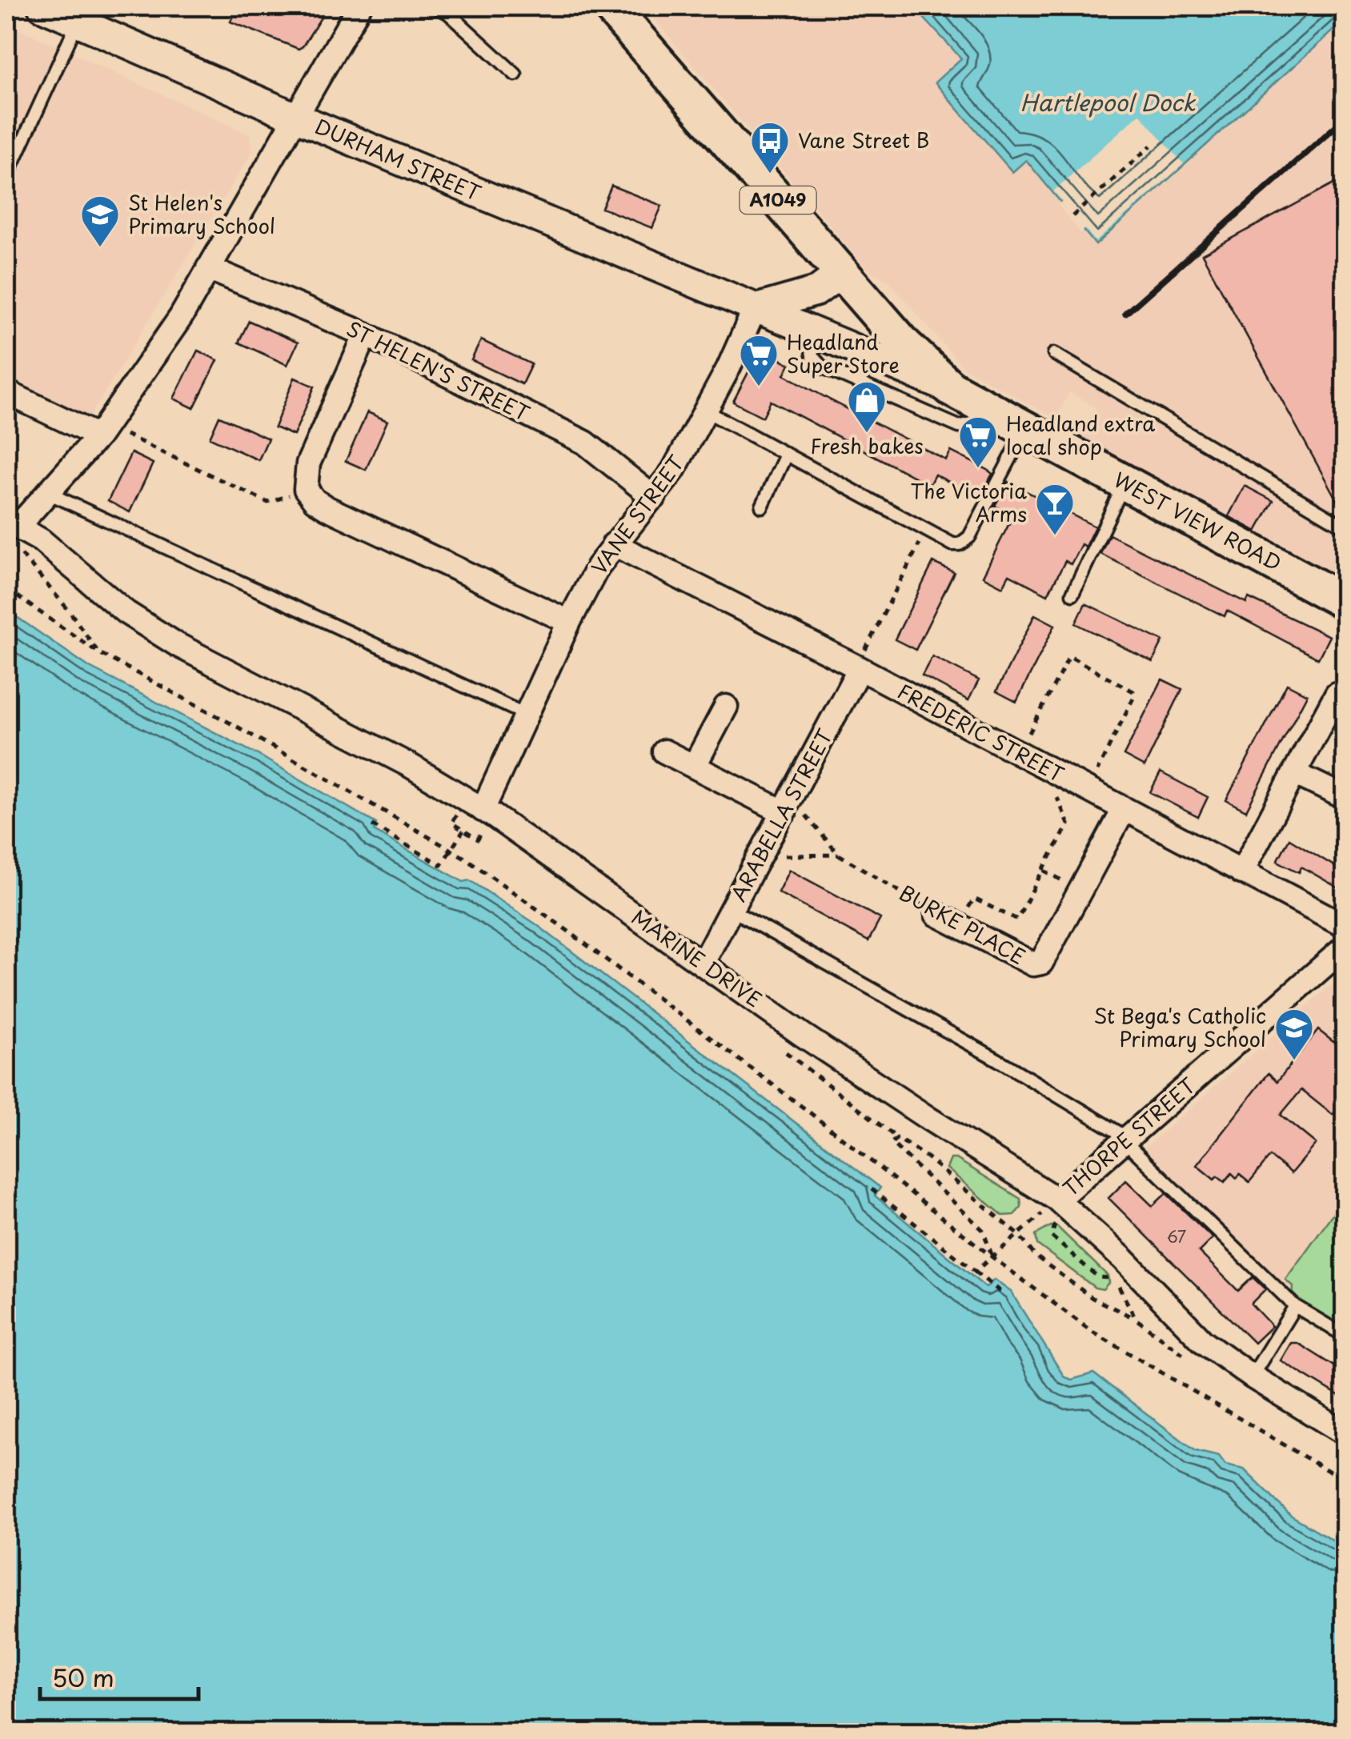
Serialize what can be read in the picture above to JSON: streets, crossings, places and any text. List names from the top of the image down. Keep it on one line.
{"streets":{"main road":["A1049","WEST VIEW ROAD"],"street":["DURHAM STREET","ST HELEN'S STREET","VANE STREET","FREDERIC STREET","ARABELLA STREET","BURKE PLACE","MARINE DRIVE","THORPE STREET"]},"crossings":[["DURHAM STREET","VANE STREET"],["DURHAM STREET","WEST VIEW ROAD"],["ST HELEN'S STREET","VANE STREET"],["VANE STREET","FREDERIC STREET"],["VANE STREET","MARINE DRIVE"],["FREDERIC STREET","ARABELLA STREET"],["FREDERIC STREET","BURKE PLACE"],["ARABELLA STREET","BURKE PLACE"],["ARABELLA STREET","MARINE DRIVE"],["MARINE DRIVE","THORPE STREET"]],"water":["Hartlepool Dock"],"places":{"bus stop":["Vane Street B"],"school or university":["St Helen's Primary School","St Bega's Catholic Primary School"],"supermarket":["Headland Super Store","Headland extra local shop"],"shop":["Fresh bakes"],"bar":["The Victoria Arms"]},"house_numbers":["67"],"scale_bar":"50 m"}
